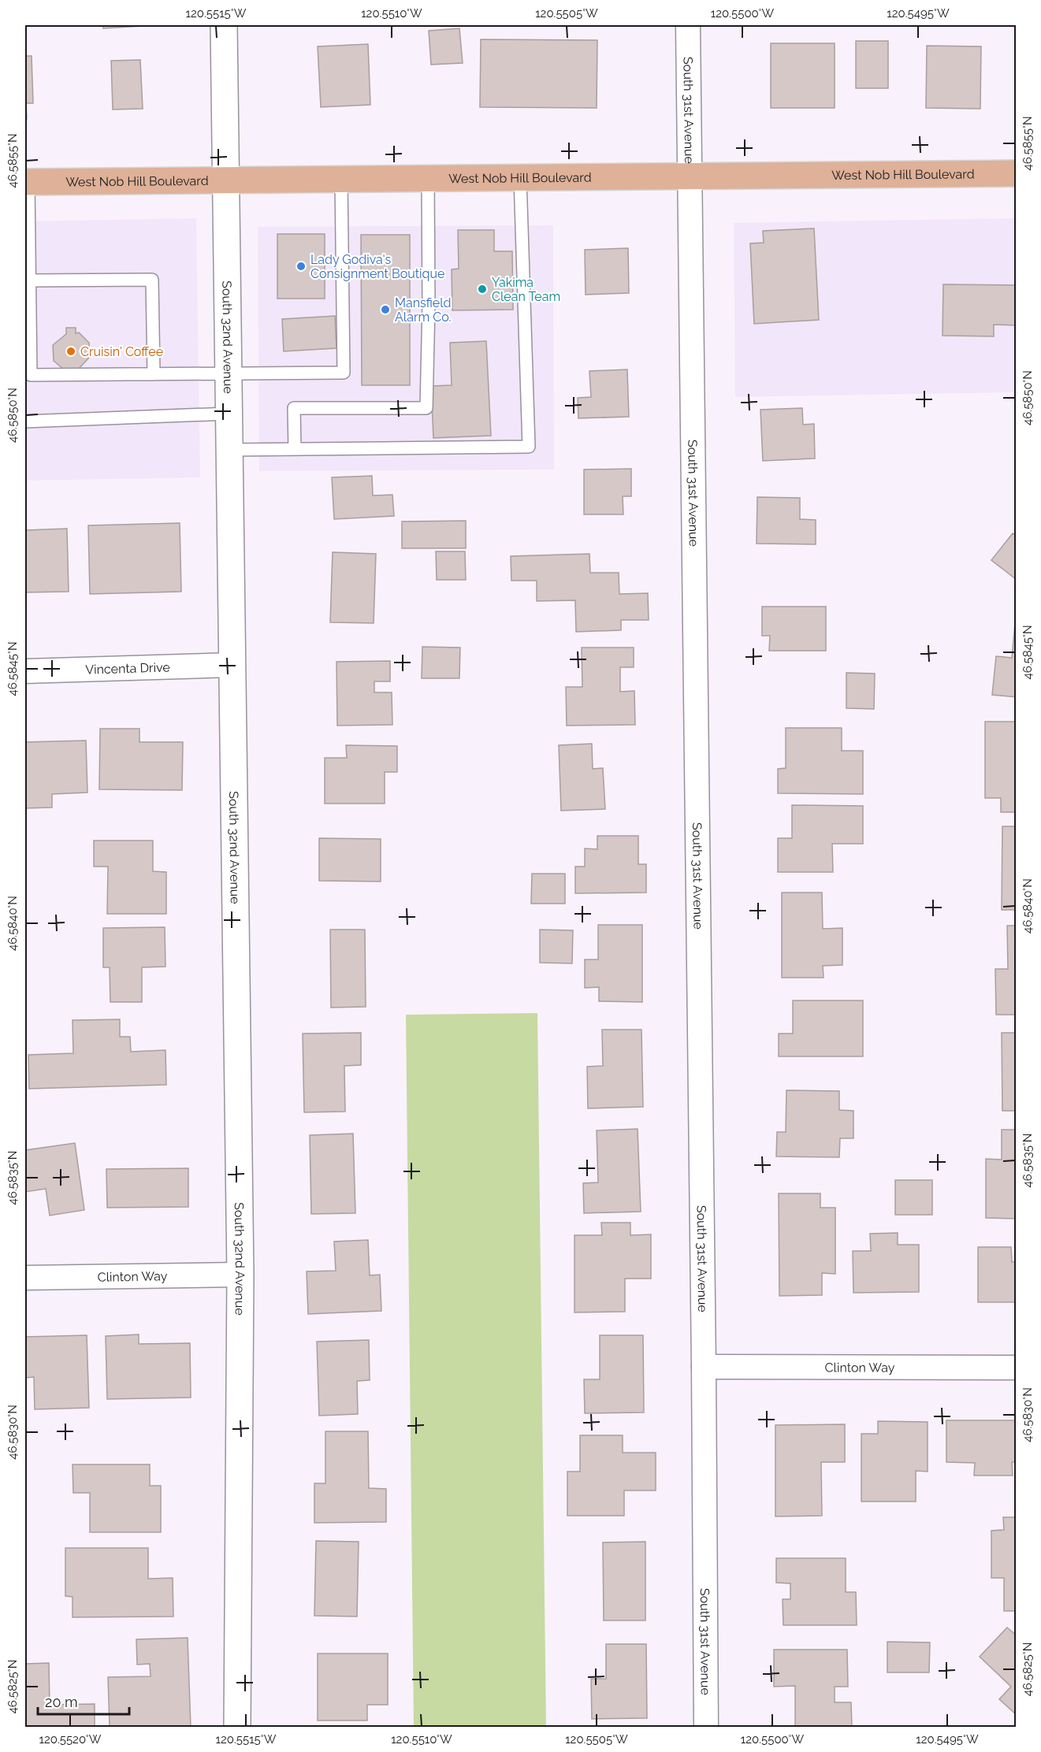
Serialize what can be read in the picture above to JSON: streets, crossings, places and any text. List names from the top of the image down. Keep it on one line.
{"streets":{"main road":["West Nob Hill Boulevard"],"street":["South 31st Avenue","South 32nd Avenue","Vincenta Drive","Clinton Way"]},"crossings":[["South 31st Avenue","West Nob Hill Boulevard"],["South 31st Avenue","Clinton Way"],["West Nob Hill Boulevard","South 32nd Avenue"],["South 32nd Avenue","Vincenta Drive"],["South 32nd Avenue","Clinton Way"]],"places":["Lady Godiva's Consignment Boutique","Yakima Clean Team","Mansfield Alarm Co.","Cruisin' Coffee"],"scale_bar":"20 m","coordinates":["120.5515°W","120.5510°W","120.5505°W","120.5500°W","120.5495°W","46.5855°N","46.5850°N","46.5845°N","46.5840°N","46.5835°N","46.5830°N","46.5825°N","120.5520°W"]}
